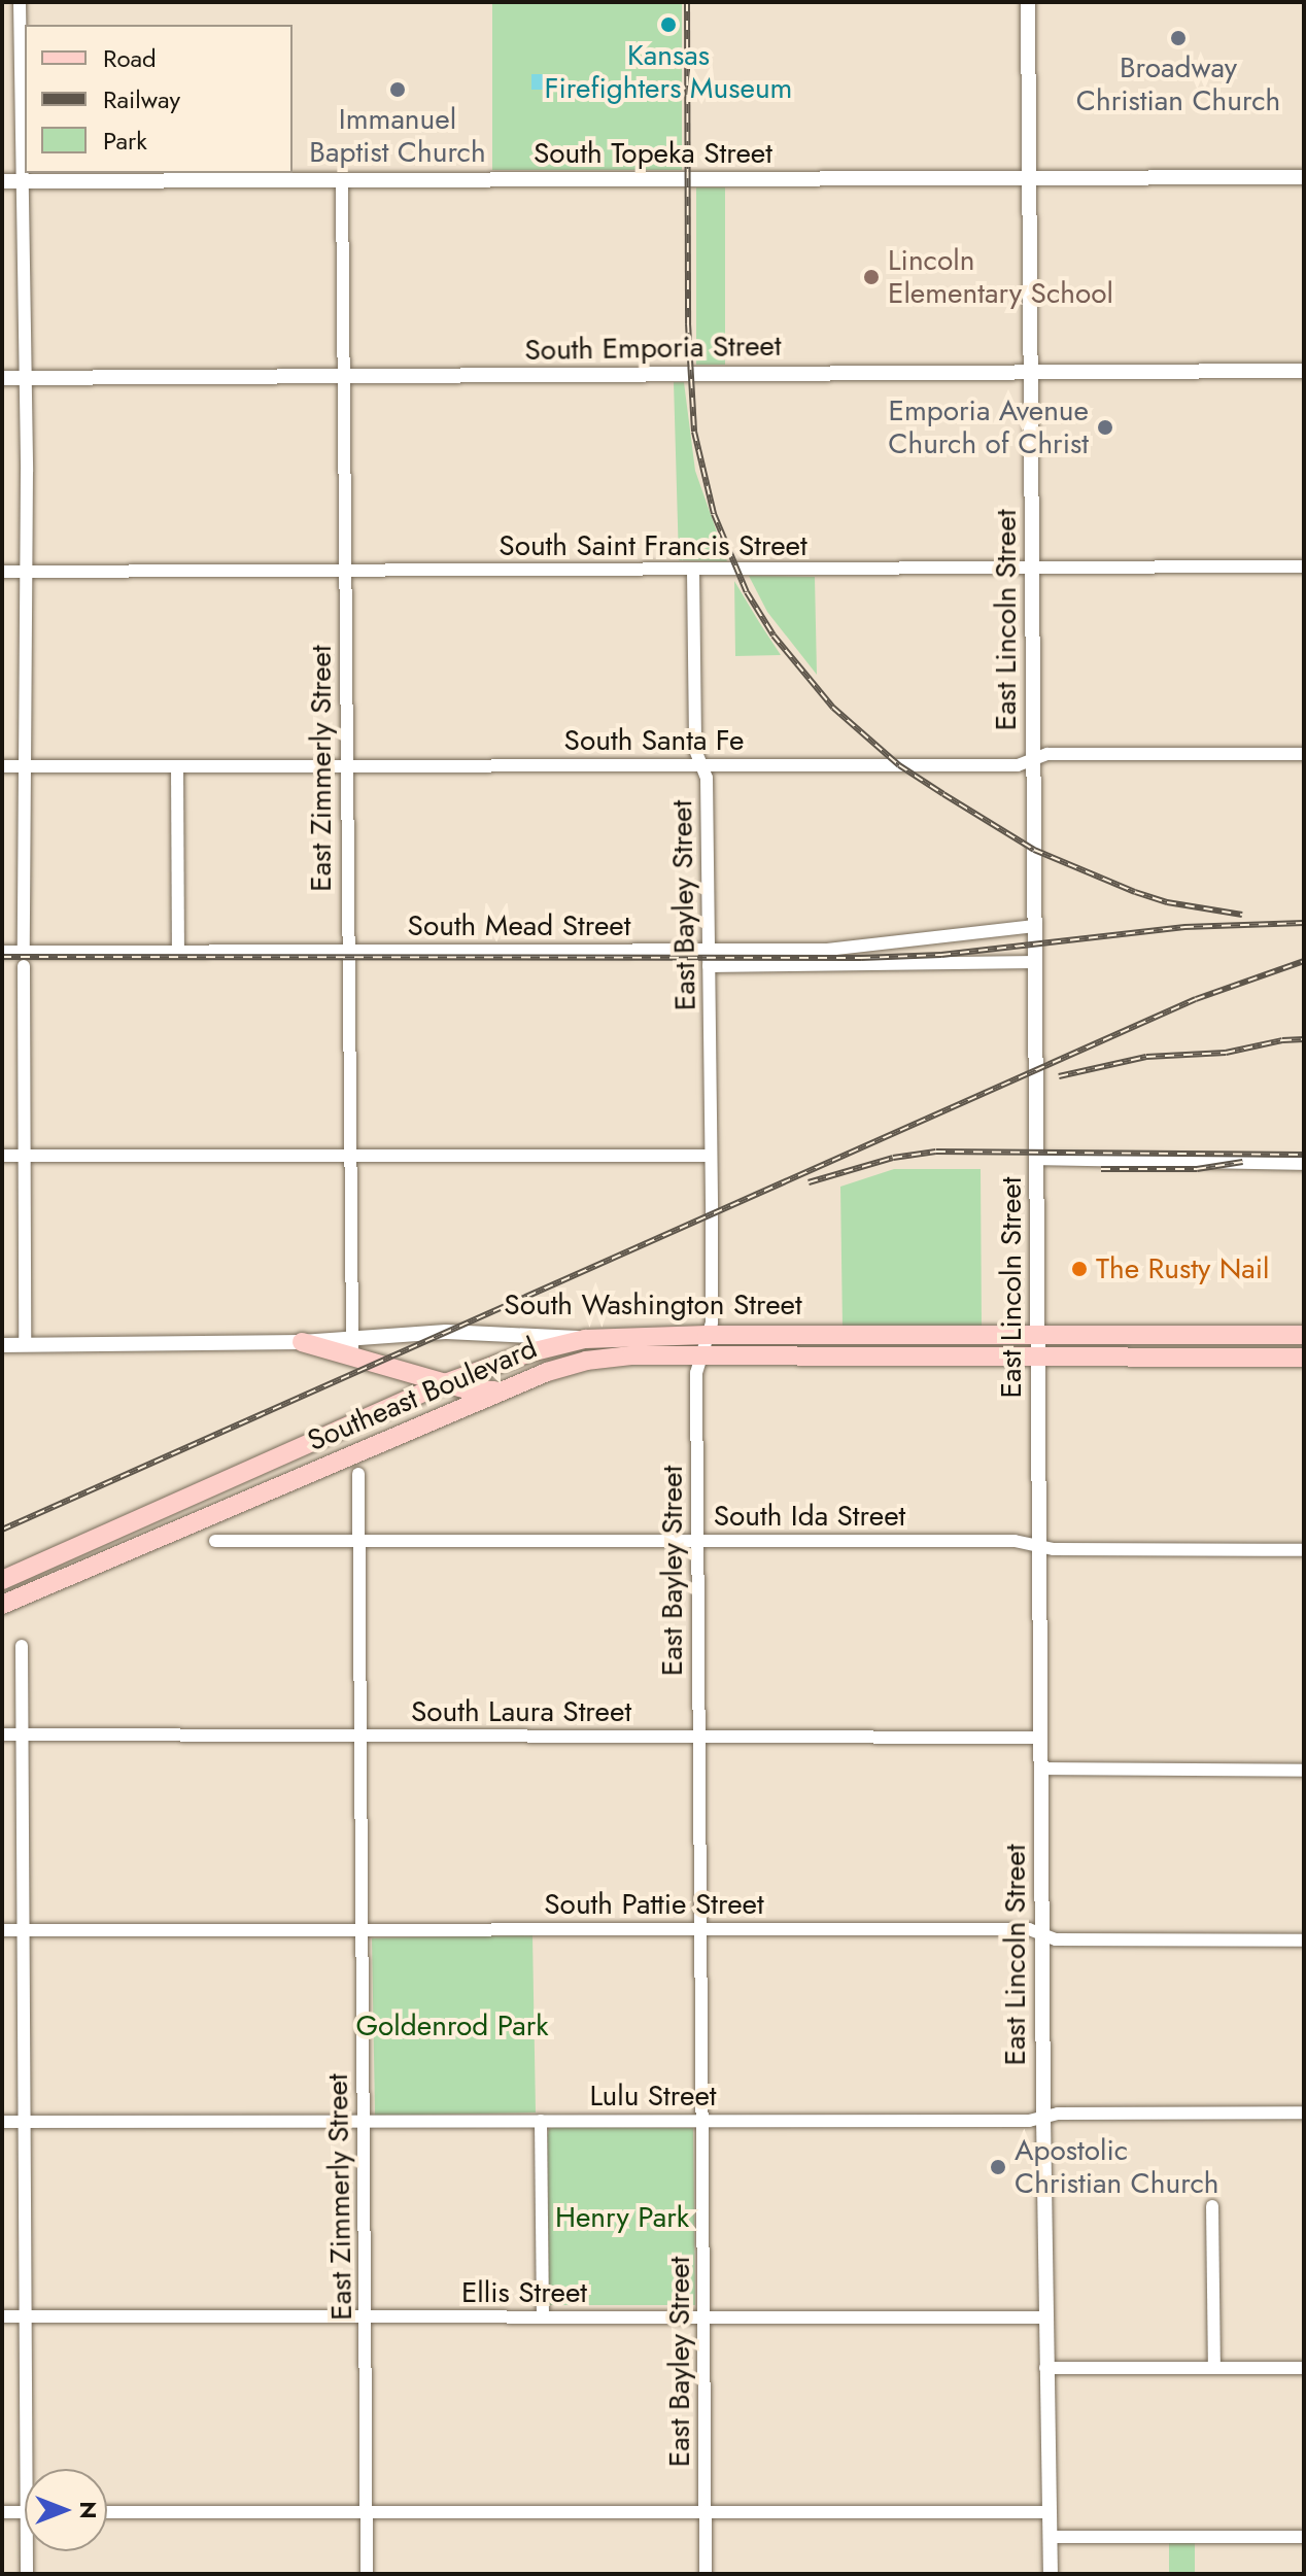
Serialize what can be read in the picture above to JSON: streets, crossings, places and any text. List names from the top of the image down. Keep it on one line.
{"streets":{"main road":["South Washington Street","Southeast Boulevard"],"street":["South Topeka Street","South Emporia Street","South Saint Francis Street","East Lincoln Street","South Santa Fe","East Zimmerly Street","East Bayley Street","South Mead Street","South Ida Street","South Laura Street","South Pattie Street","Lulu Street","Ellis Street"]},"crossings":[["South Topeka Street","East Lincoln Street"],["South Topeka Street","East Zimmerly Street"],["South Emporia Street","East Lincoln Street"],["South Emporia Street","East Zimmerly Street"],["South Saint Francis Street","East Lincoln Street"],["South Saint Francis Street","East Zimmerly Street"],["South Saint Francis Street","East Bayley Street"],["East Lincoln Street","South Santa Fe"],["East Lincoln Street","South Mead Street"],["East Lincoln Street","South Washington Street"],["East Lincoln Street","Southeast Boulevard"],["East Lincoln Street","South Ida Street"],["East Lincoln Street","South Laura Street"],["East Lincoln Street","South Pattie Street"],["East Lincoln Street","Lulu Street"],["East Lincoln Street","Ellis Street"],["South Santa Fe","East Zimmerly Street"],["South Santa Fe","East Bayley Street"],["East Zimmerly Street","South Mead Street"],["East Zimmerly Street","South Washington Street"],["East Zimmerly Street","South Ida Street"],["East Zimmerly Street","South Laura Street"],["East Zimmerly Street","South Pattie Street"],["East Zimmerly Street","Lulu Street"],["East Zimmerly Street","Ellis Street"],["East Bayley Street","South Mead Street"],["East Bayley Street","South Washington Street"],["East Bayley Street","Southeast Boulevard"],["East Bayley Street","South Ida Street"],["East Bayley Street","South Laura Street"],["East Bayley Street","South Pattie Street"],["East Bayley Street","Lulu Street"],["East Bayley Street","Ellis Street"],["South Washington Street","Southeast Boulevard"]],"parks":["Goldenrod Park","Henry Park"],"places":["Kansas Firefighters Museum","Broadway Christian Church","Immanuel Baptist Church","Lincoln Elementary School","Emporia Avenue Church of Christ","The Rusty Nail","Apostolic Christian Church"],"legend":["Road","Railway","Park"],"north":"right"}
